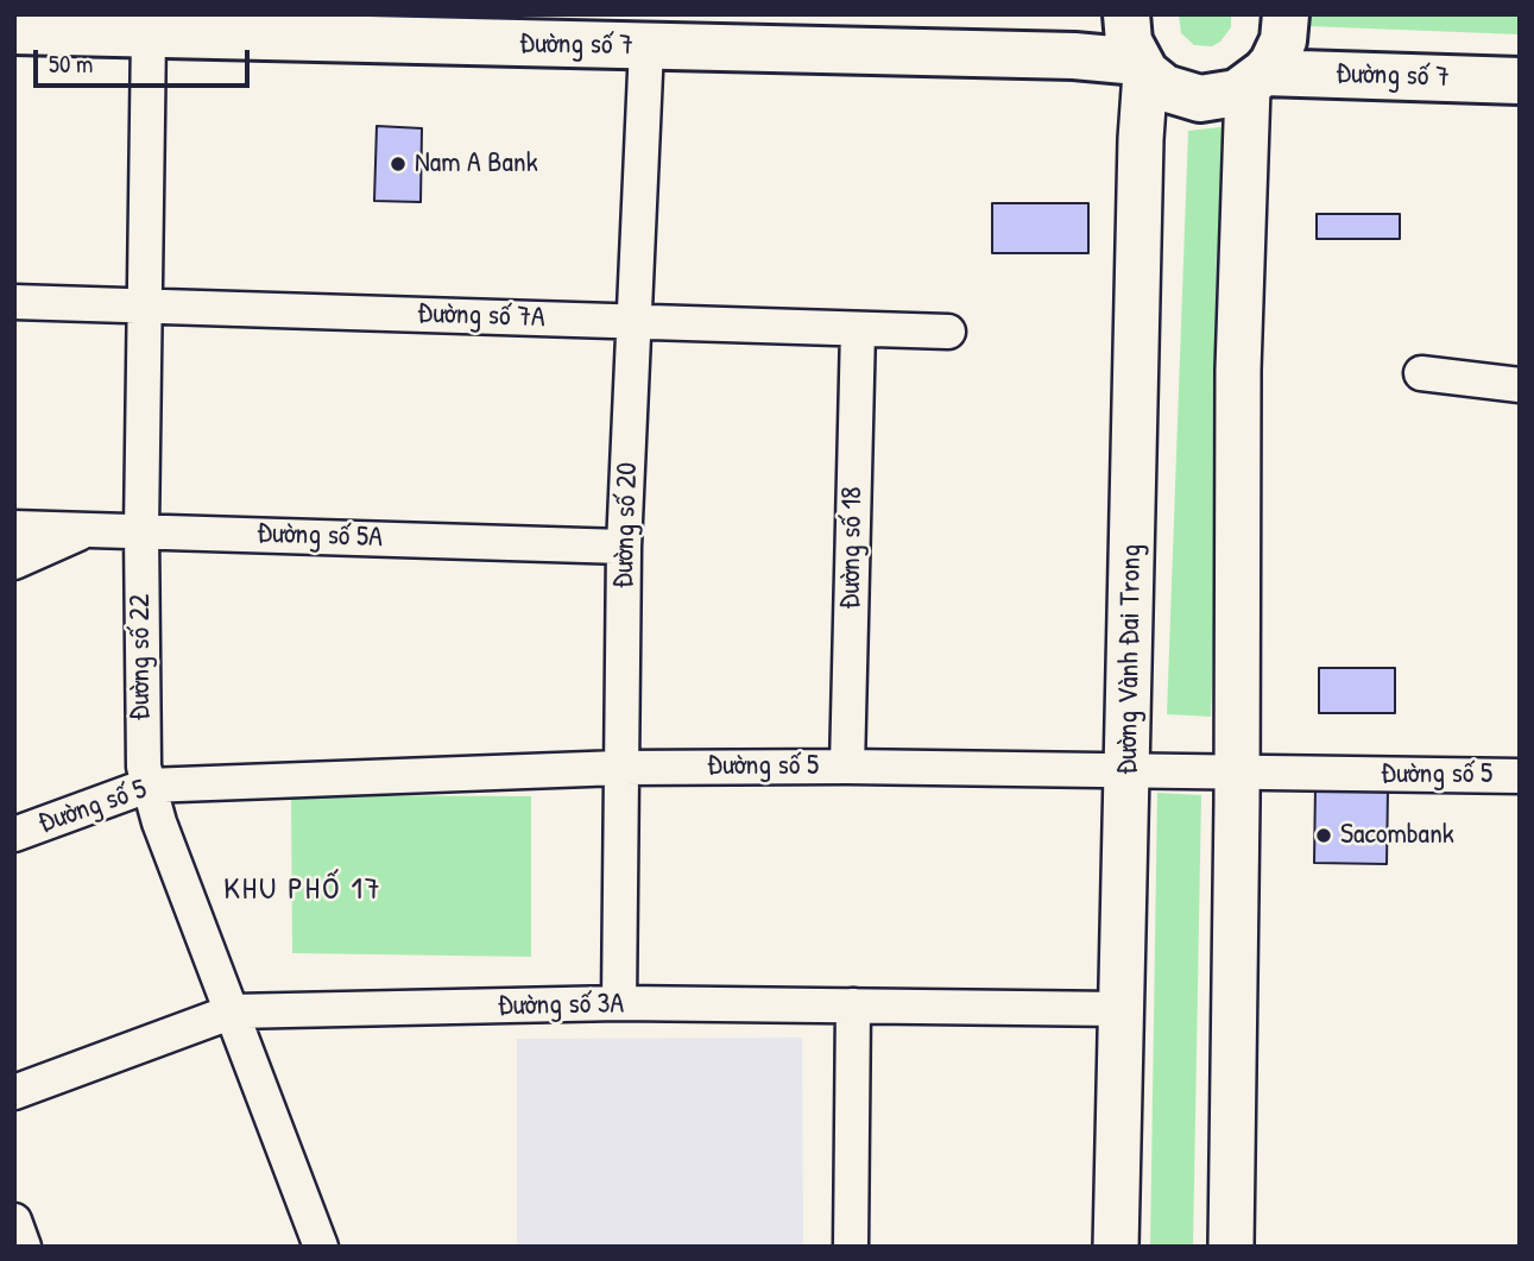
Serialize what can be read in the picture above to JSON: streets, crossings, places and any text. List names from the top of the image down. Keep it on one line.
{"streets":{"main road":["Đường số 7"],"street":["Đường số 7A","Đường số 20","Đường số 5A","Đường số 18","Đường số 22","Đường Vành Đai Trong","Đường số 5","Đường số 3A"]},"crossings":[["Đường số 7","Đường số 20"],["Đường số 7","Đường số 22"],["Đường số 7","Đường Vành Đai Trong"],["Đường số 7A","Đường số 20"],["Đường số 7A","Đường số 18"],["Đường số 7A","Đường số 22"],["Đường số 20","Đường số 5A"],["Đường số 20","Đường số 5"],["Đường số 20","Đường số 3A"],["Đường số 5A","Đường số 22"],["Đường số 18","Đường số 5"],["Đường số 22","Đường số 5"],["Đường số 22","Đường số 3A"],["Đường Vành Đai Trong","Đường số 5"],["Đường Vành Đai Trong","Đường số 3A"]],"districts":["KHU PHỐ 17"],"places":["Nam A Bank","Sacombank"],"scale_bar":"50 m"}
